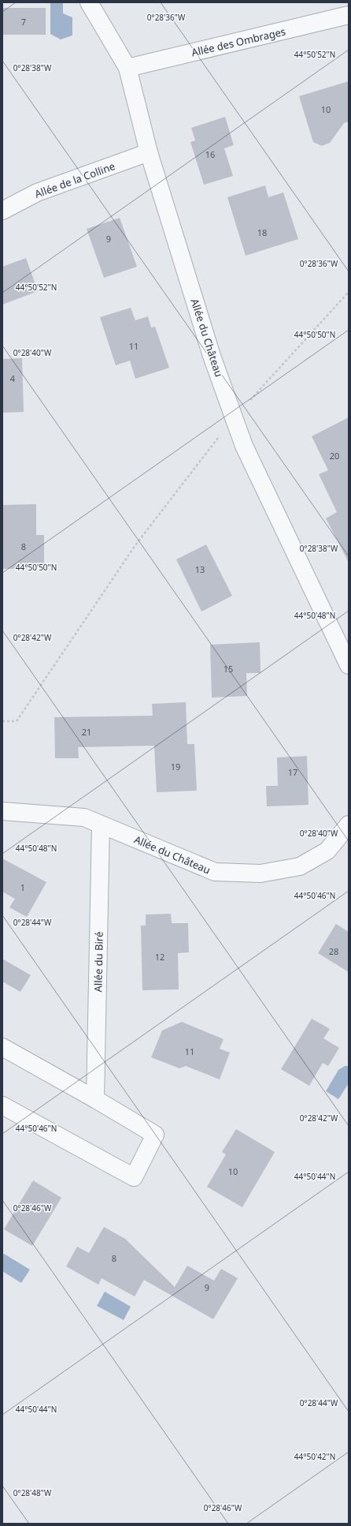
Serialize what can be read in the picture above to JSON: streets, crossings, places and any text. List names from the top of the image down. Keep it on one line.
{"streets":{"street":["Allée des Ombrages","Allée de la Colline","Allée du Château","Allée du Biré"]},"crossings":[["Allée des Ombrages","Allée du Château"],["Allée de la Colline","Allée du Château"],["Allée du Château","Allée du Biré"]],"house_numbers":["7","10","16","18","9","11","4","20","8","13","15","21","19","17","1","28","12","11","10","8","9"],"coordinates":["0°28'36\"W","44°50'52\"N","0°28'38\"W","44°50'50\"N","0°28'40\"W","44°50'48\"N","0°28'42\"W","44°50'46\"N","0°28'44\"W","44°50'44\"N","0°28'46\"W","44°50'42\"N","0°28'48\"W"]}
